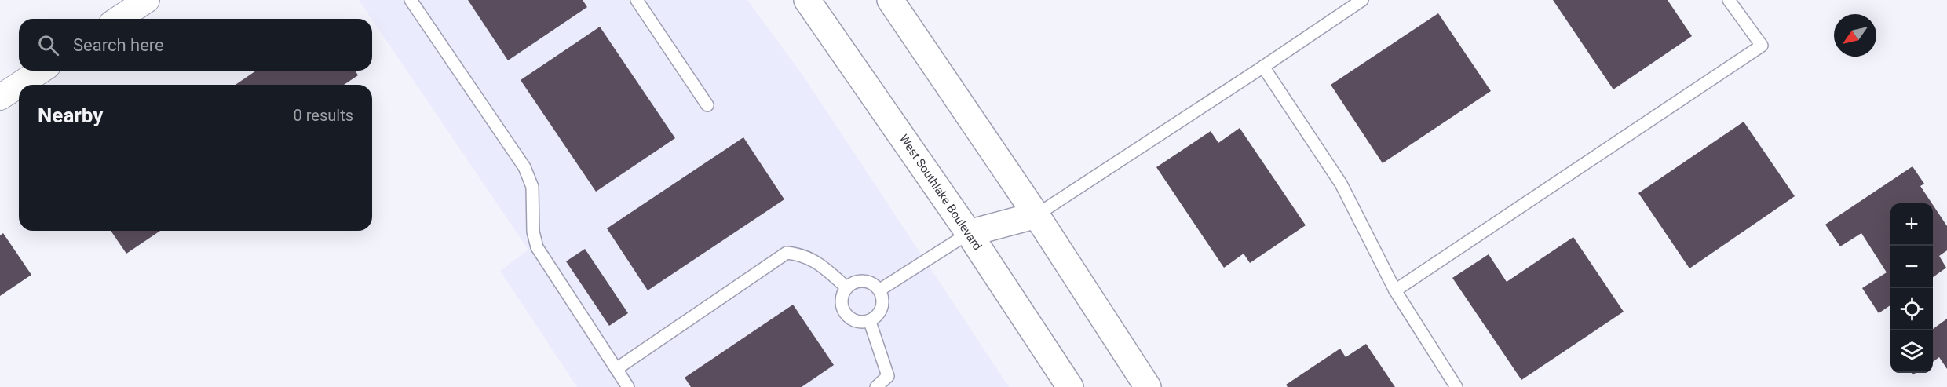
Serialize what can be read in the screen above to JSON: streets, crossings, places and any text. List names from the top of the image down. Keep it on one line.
{"streets":{"main road":["West Southlake Boulevard"]},"north":"bottom left","page":{"search":"Search here","heading":["Nearby","0 results"],"map_buttons":["+","−"]}}
